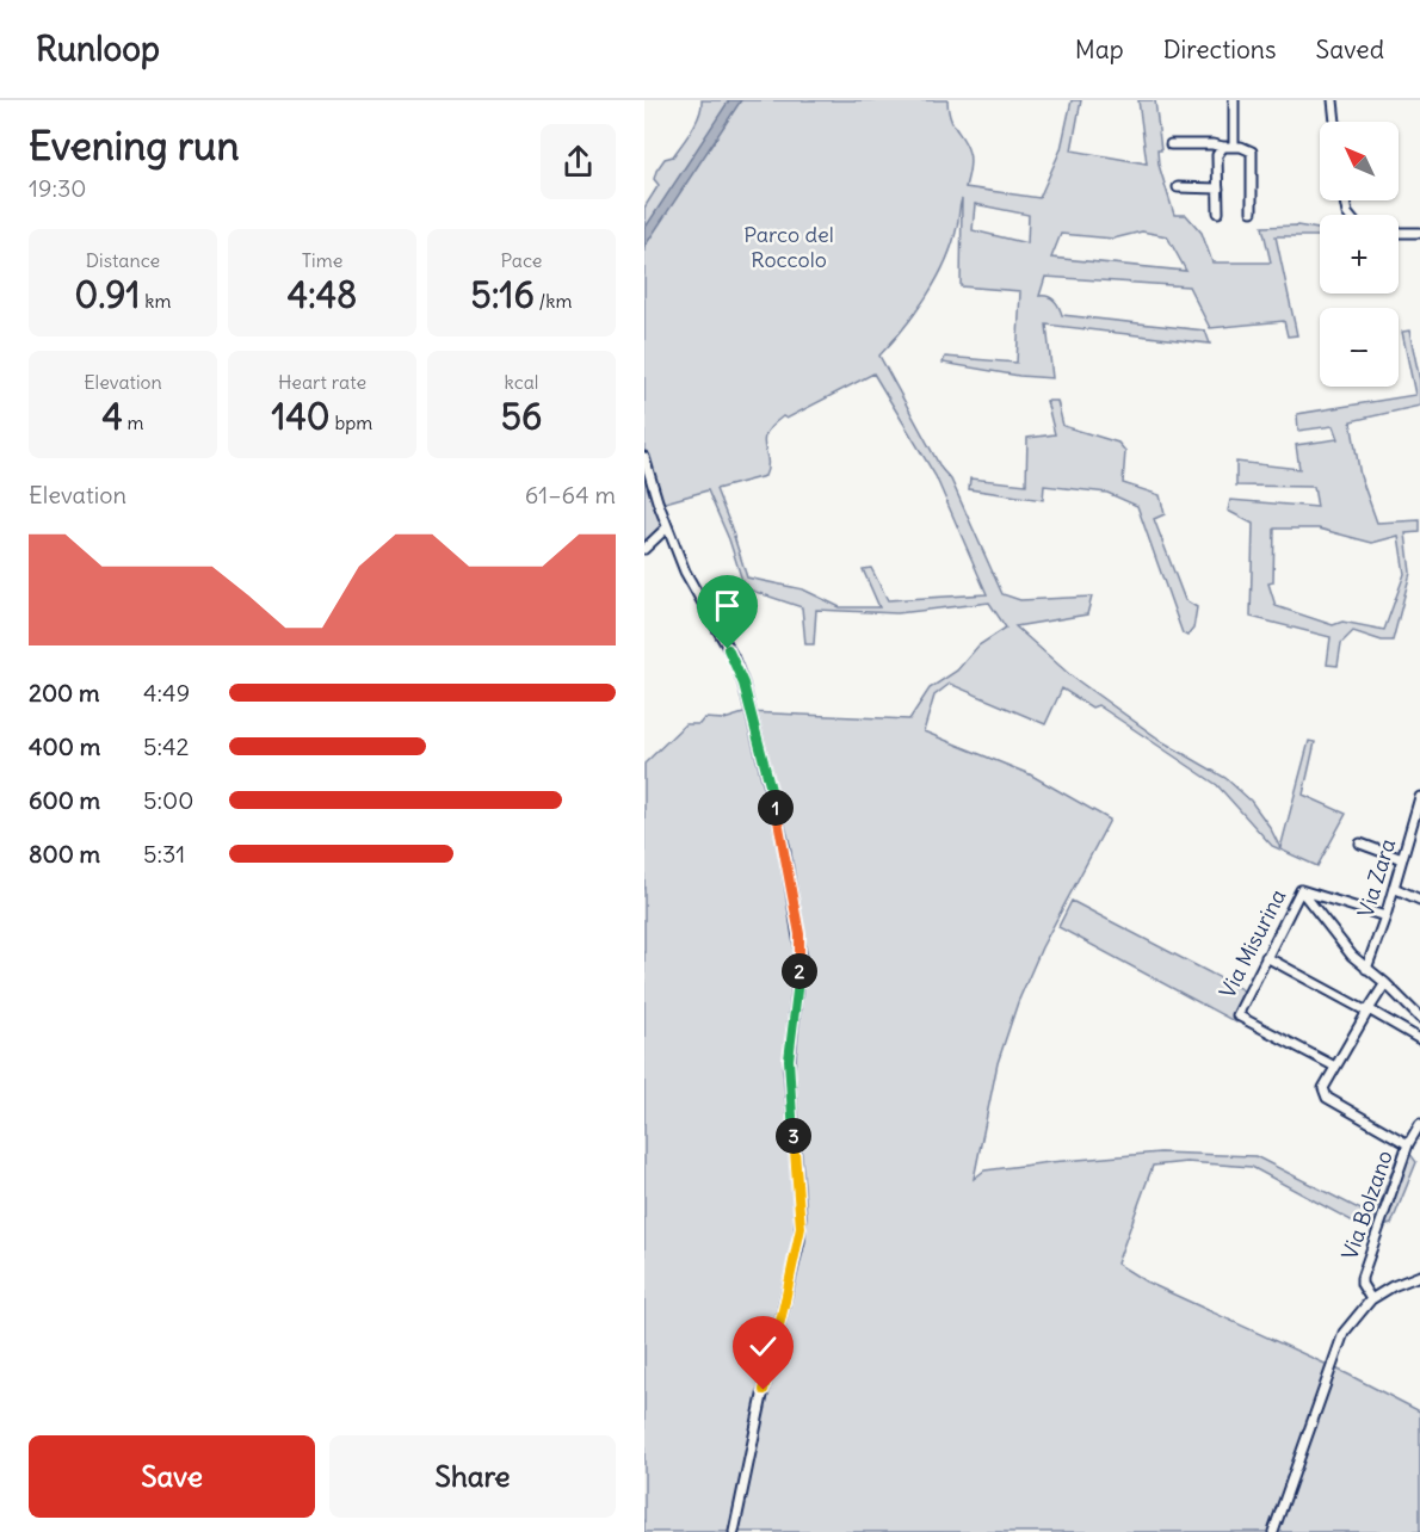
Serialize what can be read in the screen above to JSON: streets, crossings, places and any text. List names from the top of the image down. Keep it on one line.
{"streets":{"street":["Via Zara","Via Misurina","Via Bolzano"]},"parks":["Parco del Roccolo"],"north":"top left","page":{"header":"Runloop","nav":["Map","Directions","Saved"],"heading":["Evening run","19:30"],"map_buttons":["+","−"],"stats":[["Distance","0.91 km"],["Time","4:48"],["Pace","5:16 /km"],["Elevation","4 m"],["Heart rate","140 bpm"],["kcal","56"]],"chart":["Elevation","61–64 m"],"list":[{"name":"200 m","note":"4:49"},{"name":"400 m","note":"5:42"},{"name":"600 m","note":"5:00"},{"name":"800 m","note":"5:31"}],"pins":["1","2","3"],"buttons":["Save","Share"]}}
